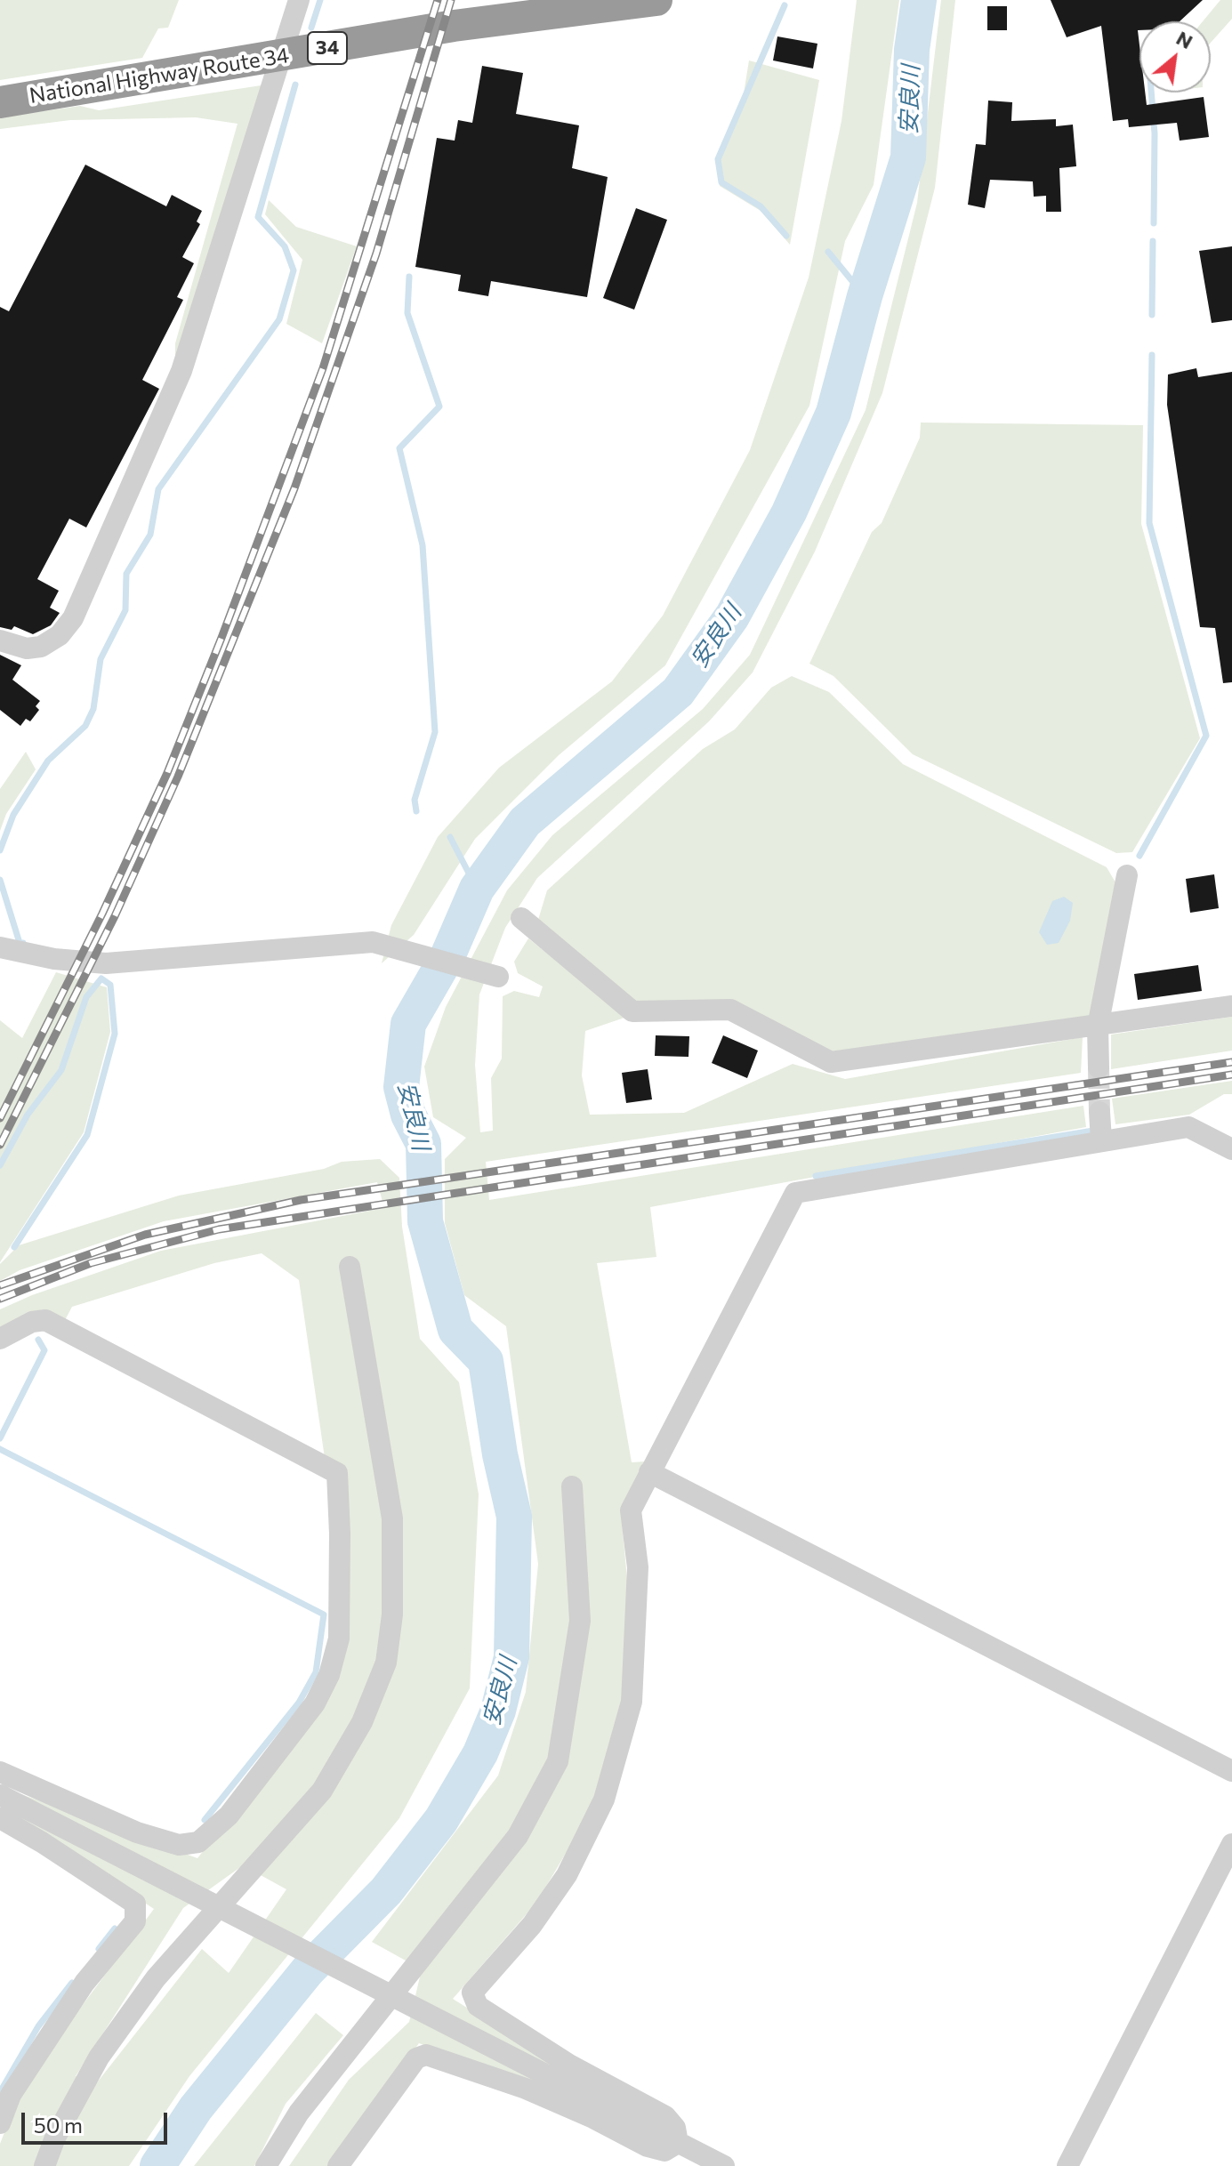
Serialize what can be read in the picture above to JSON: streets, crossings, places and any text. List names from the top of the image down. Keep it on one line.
{"streets":{"highway":["34","National Highway Route 34"]},"water":["安良川"],"scale_bar":"50 m","north":"top right"}
